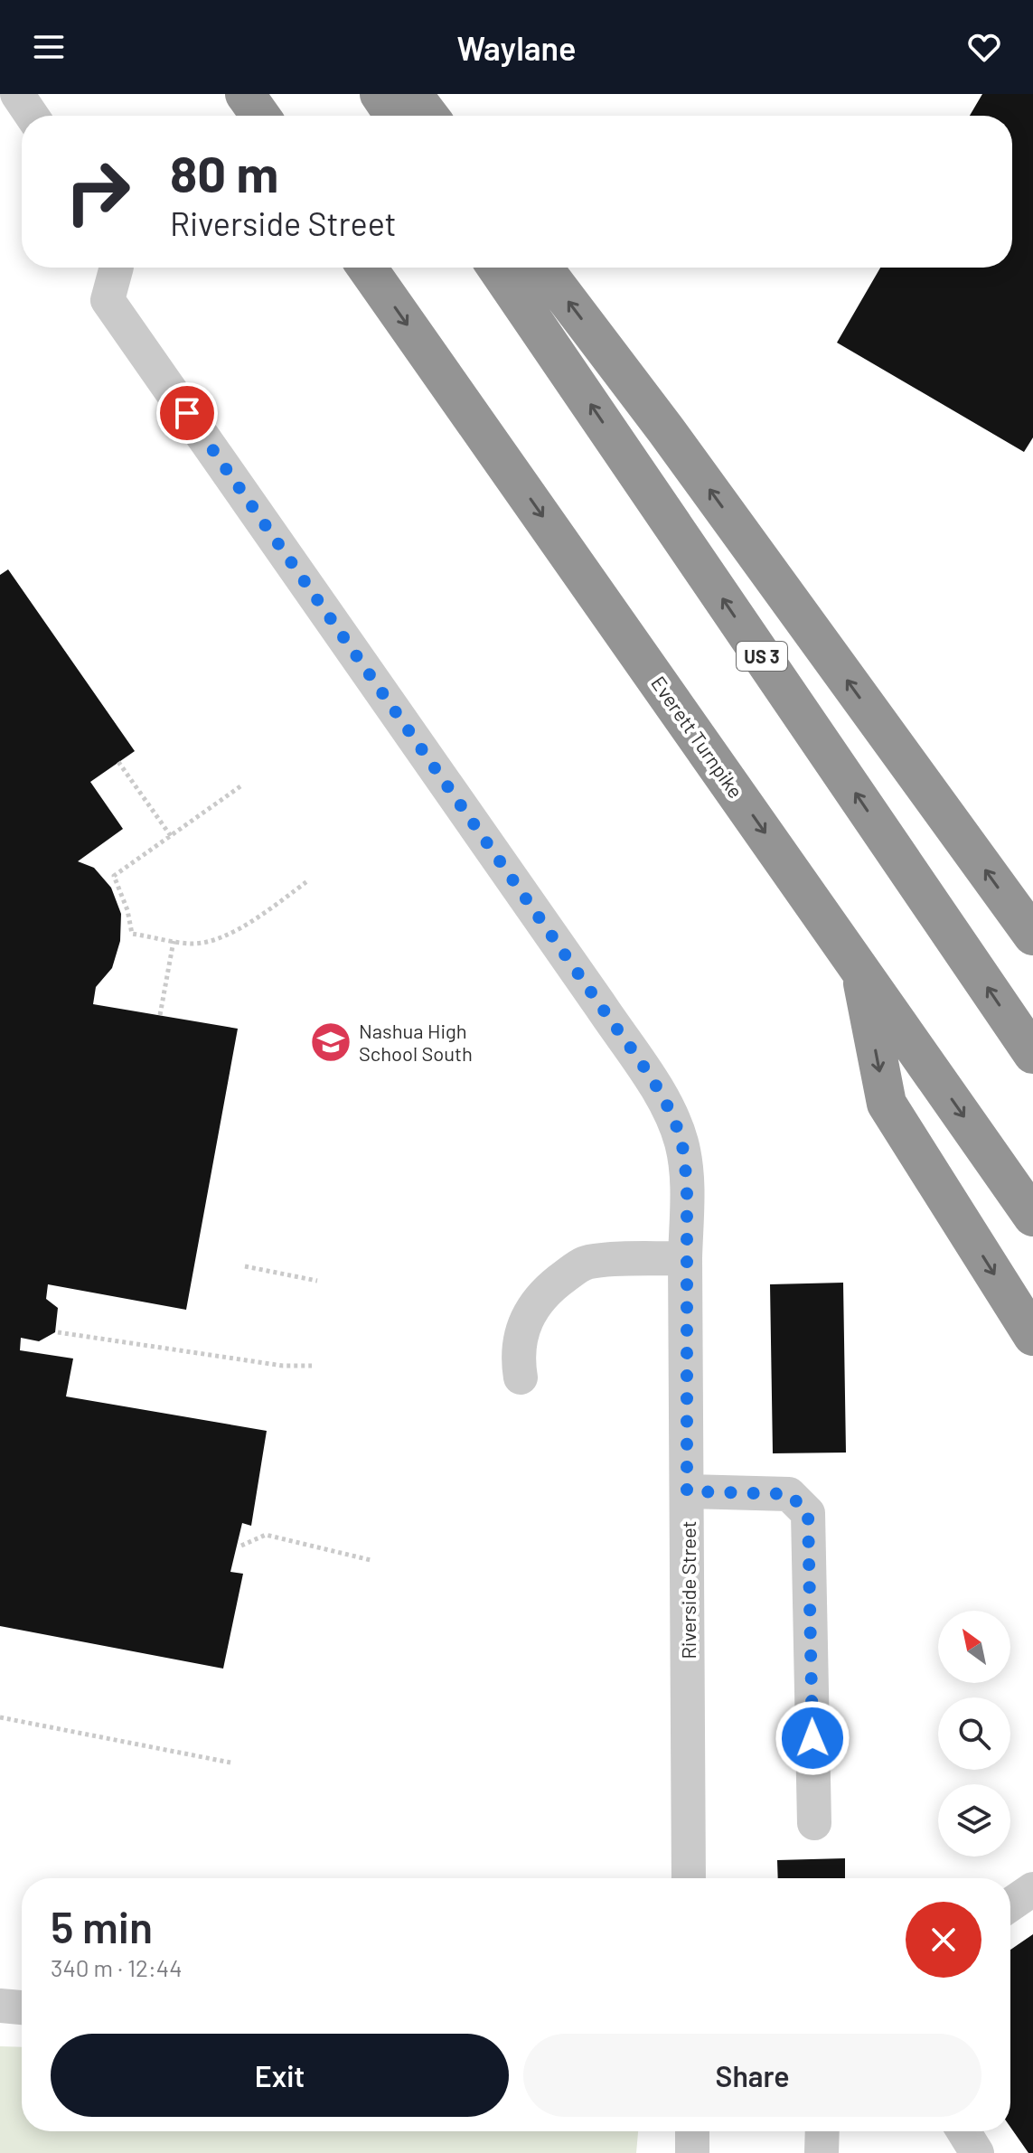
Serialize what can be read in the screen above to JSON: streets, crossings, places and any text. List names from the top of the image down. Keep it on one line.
{"streets":{"highway":["US 3","Everett Turnpike"],"street":["Riverside Street"]},"places":{"school or university":["Nashua High School South"]},"north":"top left","page":{"header":"Waylane","turn":["80 m","Riverside Street"],"heading":["5 min","340 m · 12:44"],"buttons":["Exit","Share"]}}
